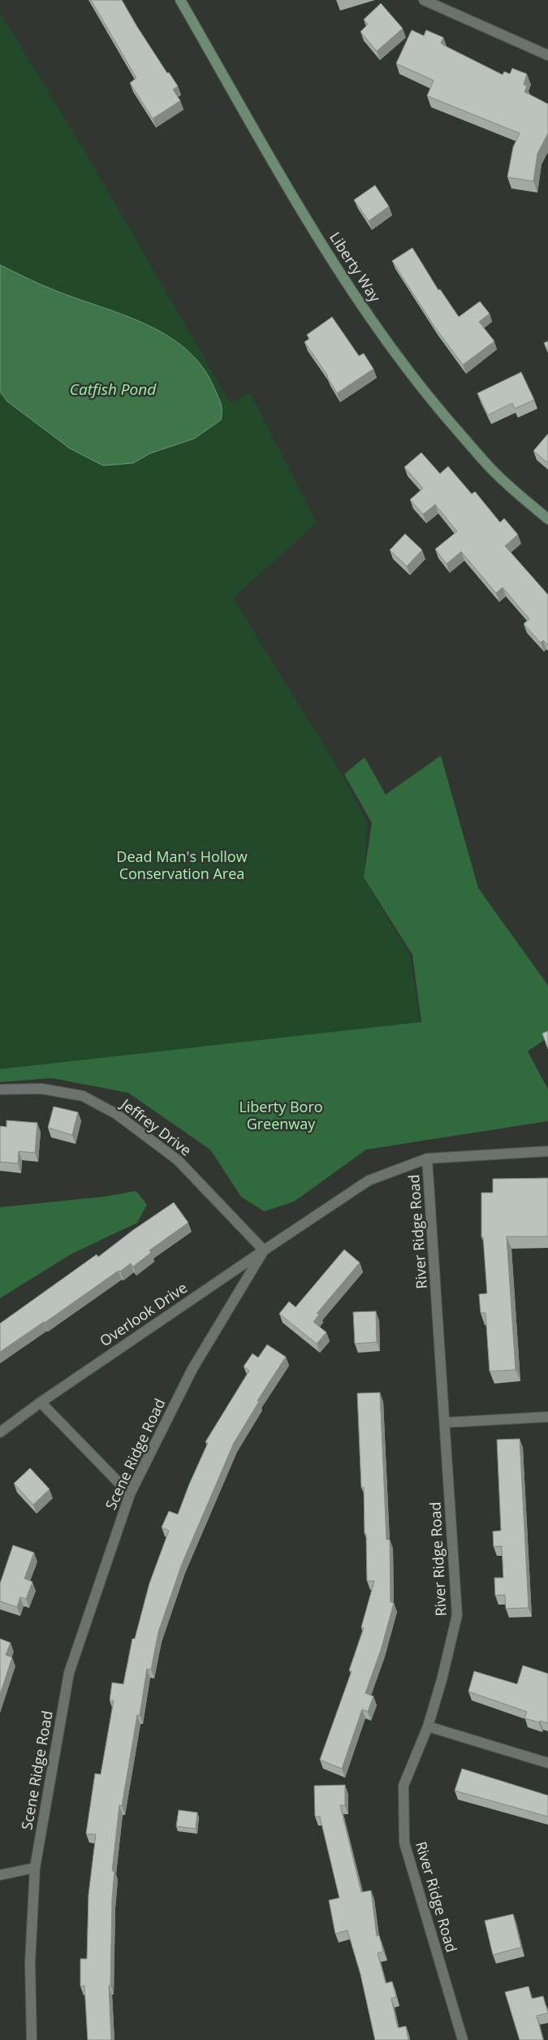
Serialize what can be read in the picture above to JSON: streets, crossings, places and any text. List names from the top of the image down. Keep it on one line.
{"streets":{"street":["Liberty Way","Jeffrey Drive","River Ridge Road","Overlook Drive","Scene Ridge Road"]},"crossings":[["Jeffrey Drive","Overlook Drive"],["Jeffrey Drive","Scene Ridge Road"],["River Ridge Road","Scene Ridge Road"],["Overlook Drive","Scene Ridge Road"]],"water":["Catfish Pond"],"parks":["Dead Man's Hollow Conservation Area","Liberty Boro Greenway"]}
